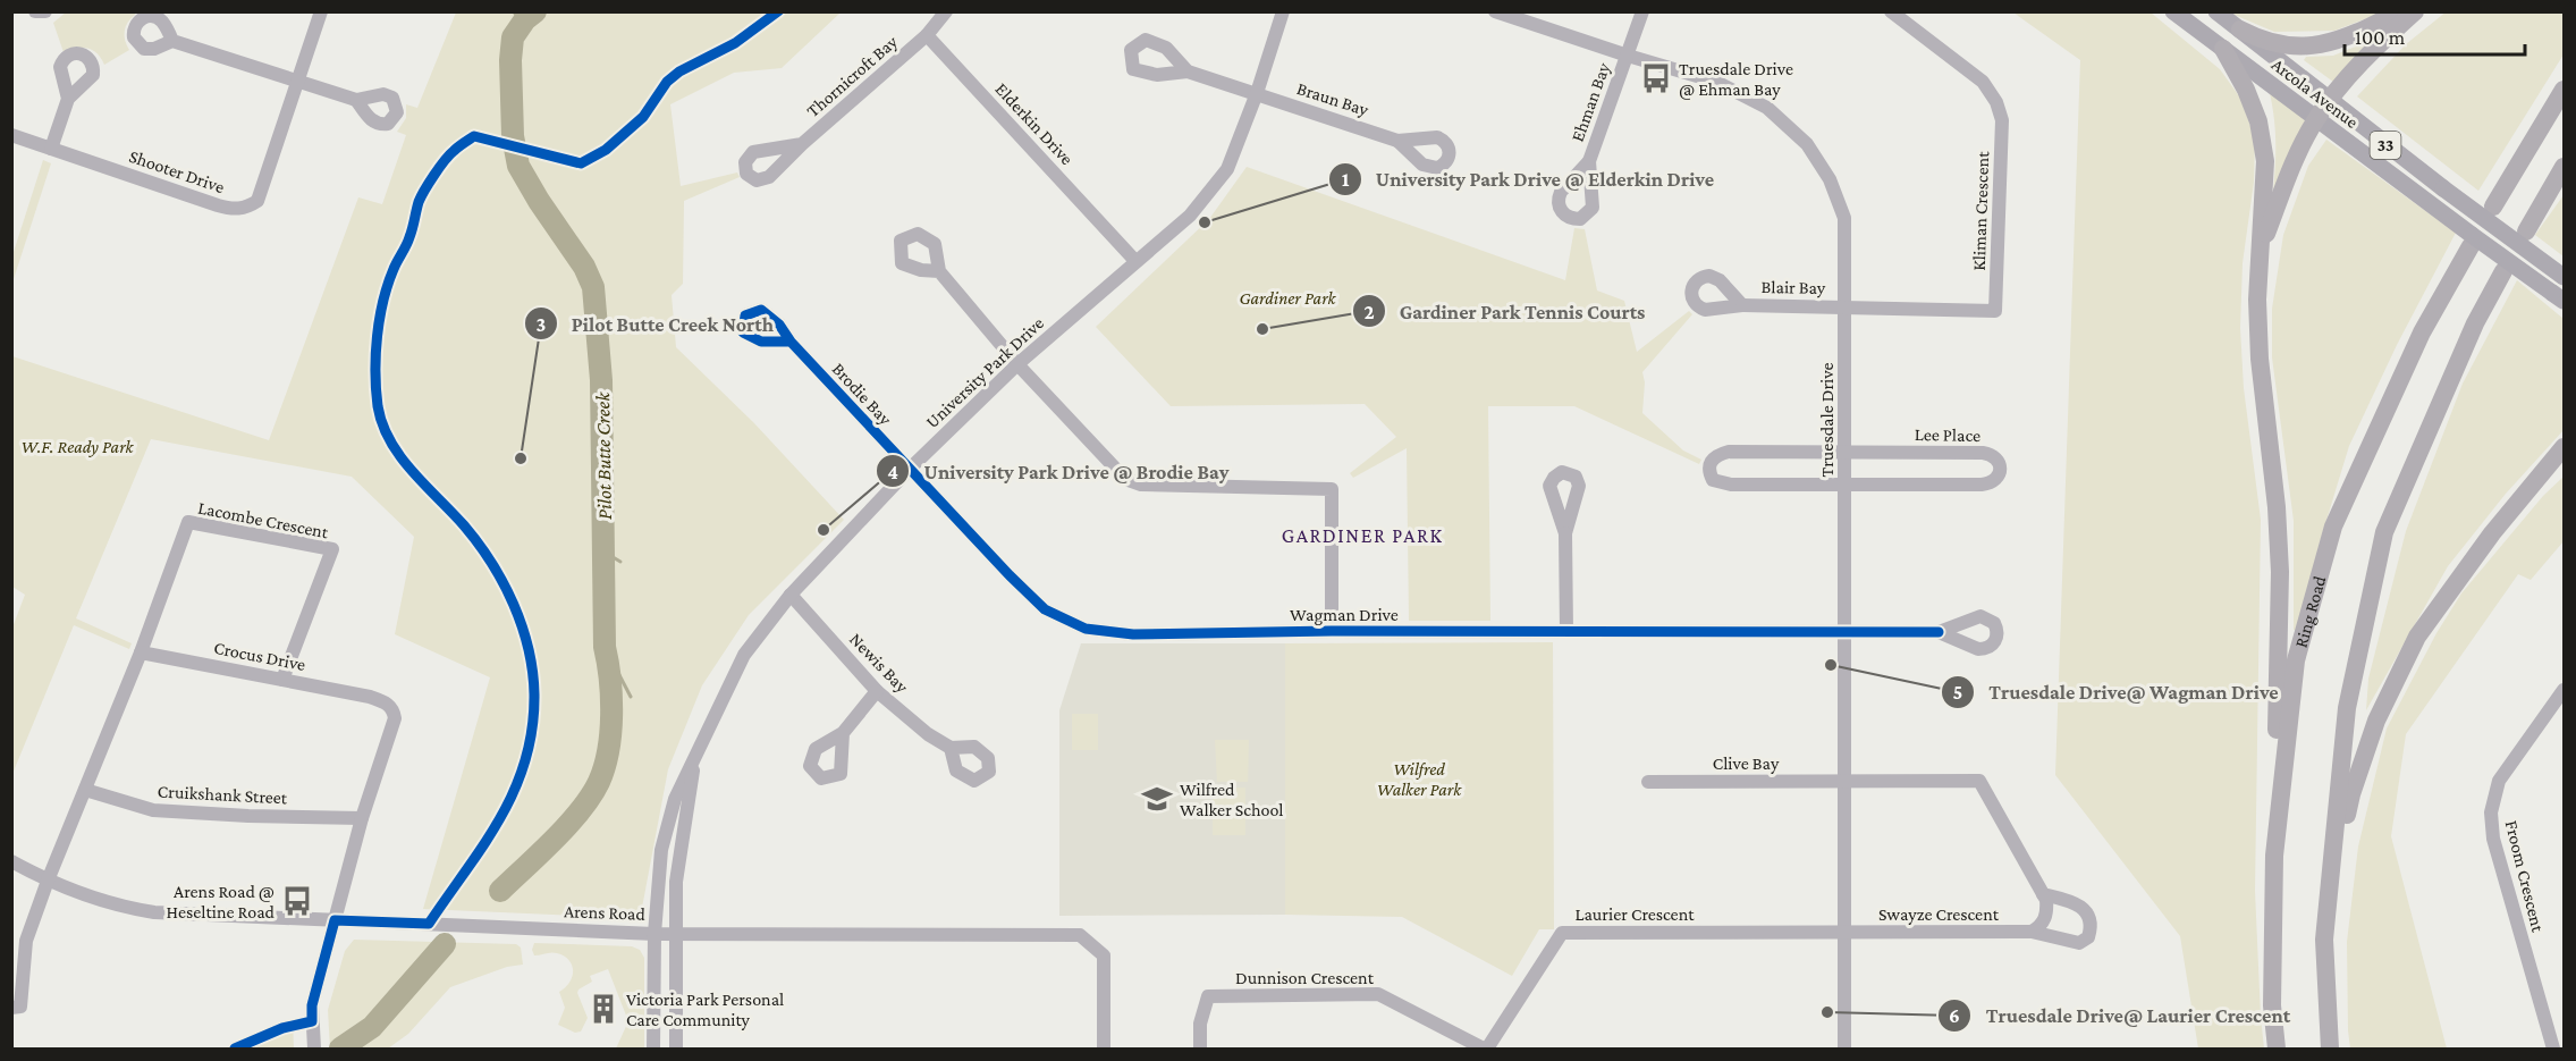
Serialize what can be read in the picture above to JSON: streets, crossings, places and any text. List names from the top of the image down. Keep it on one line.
{"streets":{"highway":["Ring Road"],"main road":["Arcola Avenue","33"],"street":["Thornicroft Bay","Braun Bay","Ehman Bay","Elderkin Drive","Shooter Drive","Kliman Crescent","Blair Bay","University Park Drive","Brodie Bay","Truesdale Drive","Lee Place","Lacombe Crescent","Wagman Drive","Crocus Drive","Newis Bay","Clive Bay","Cruikshank Street","Froom Crescent","Arens Road","Laurier Crescent","Swayze Crescent","Dunnison Crescent"]},"crossings":[["Thornicroft Bay","Elderkin Drive"],["Braun Bay","University Park Drive"],["Ehman Bay","Truesdale Drive"],["Elderkin Drive","University Park Drive"],["Kliman Crescent","Blair Bay"],["Kliman Crescent","Truesdale Drive"],["Blair Bay","Truesdale Drive"],["University Park Drive","Brodie Bay"],["University Park Drive","Wagman Drive"],["University Park Drive","Newis Bay"],["University Park Drive","Arens Road"],["Brodie Bay","Wagman Drive"],["Truesdale Drive","Lee Place"],["Truesdale Drive","Wagman Drive"],["Truesdale Drive","Clive Bay"],["Truesdale Drive","Laurier Crescent"],["Truesdale Drive","Swayze Crescent"],["Lacombe Crescent","Crocus Drive"],["Crocus Drive","Cruikshank Street"],["Crocus Drive","Arens Road"],["Laurier Crescent","Swayze Crescent"],["Laurier Crescent","Dunnison Crescent"]],"districts":["GARDINER PARK"],"water":["Pilot Butte Creek"],"parks":["Gardiner Park","W.F. Ready Park","Wilfred Walker Park"],"places":{"bus stop":["Truesdale Drive @ Ehman Bay","Arens Road @ Heseltine Road"],"other":["University Park Drive @ Elderkin Drive","Gardiner Park Tennis Courts","Pilot Butte Creek North","University Park Drive @ Brodie Bay","Truesdale Drive@ Wagman Drive","Truesdale Drive@ Laurier Crescent"],"school or university":["Wilfred Walker School"],"building":["Victoria Park Personal Care Community"]},"scale_bar":"100 m"}
